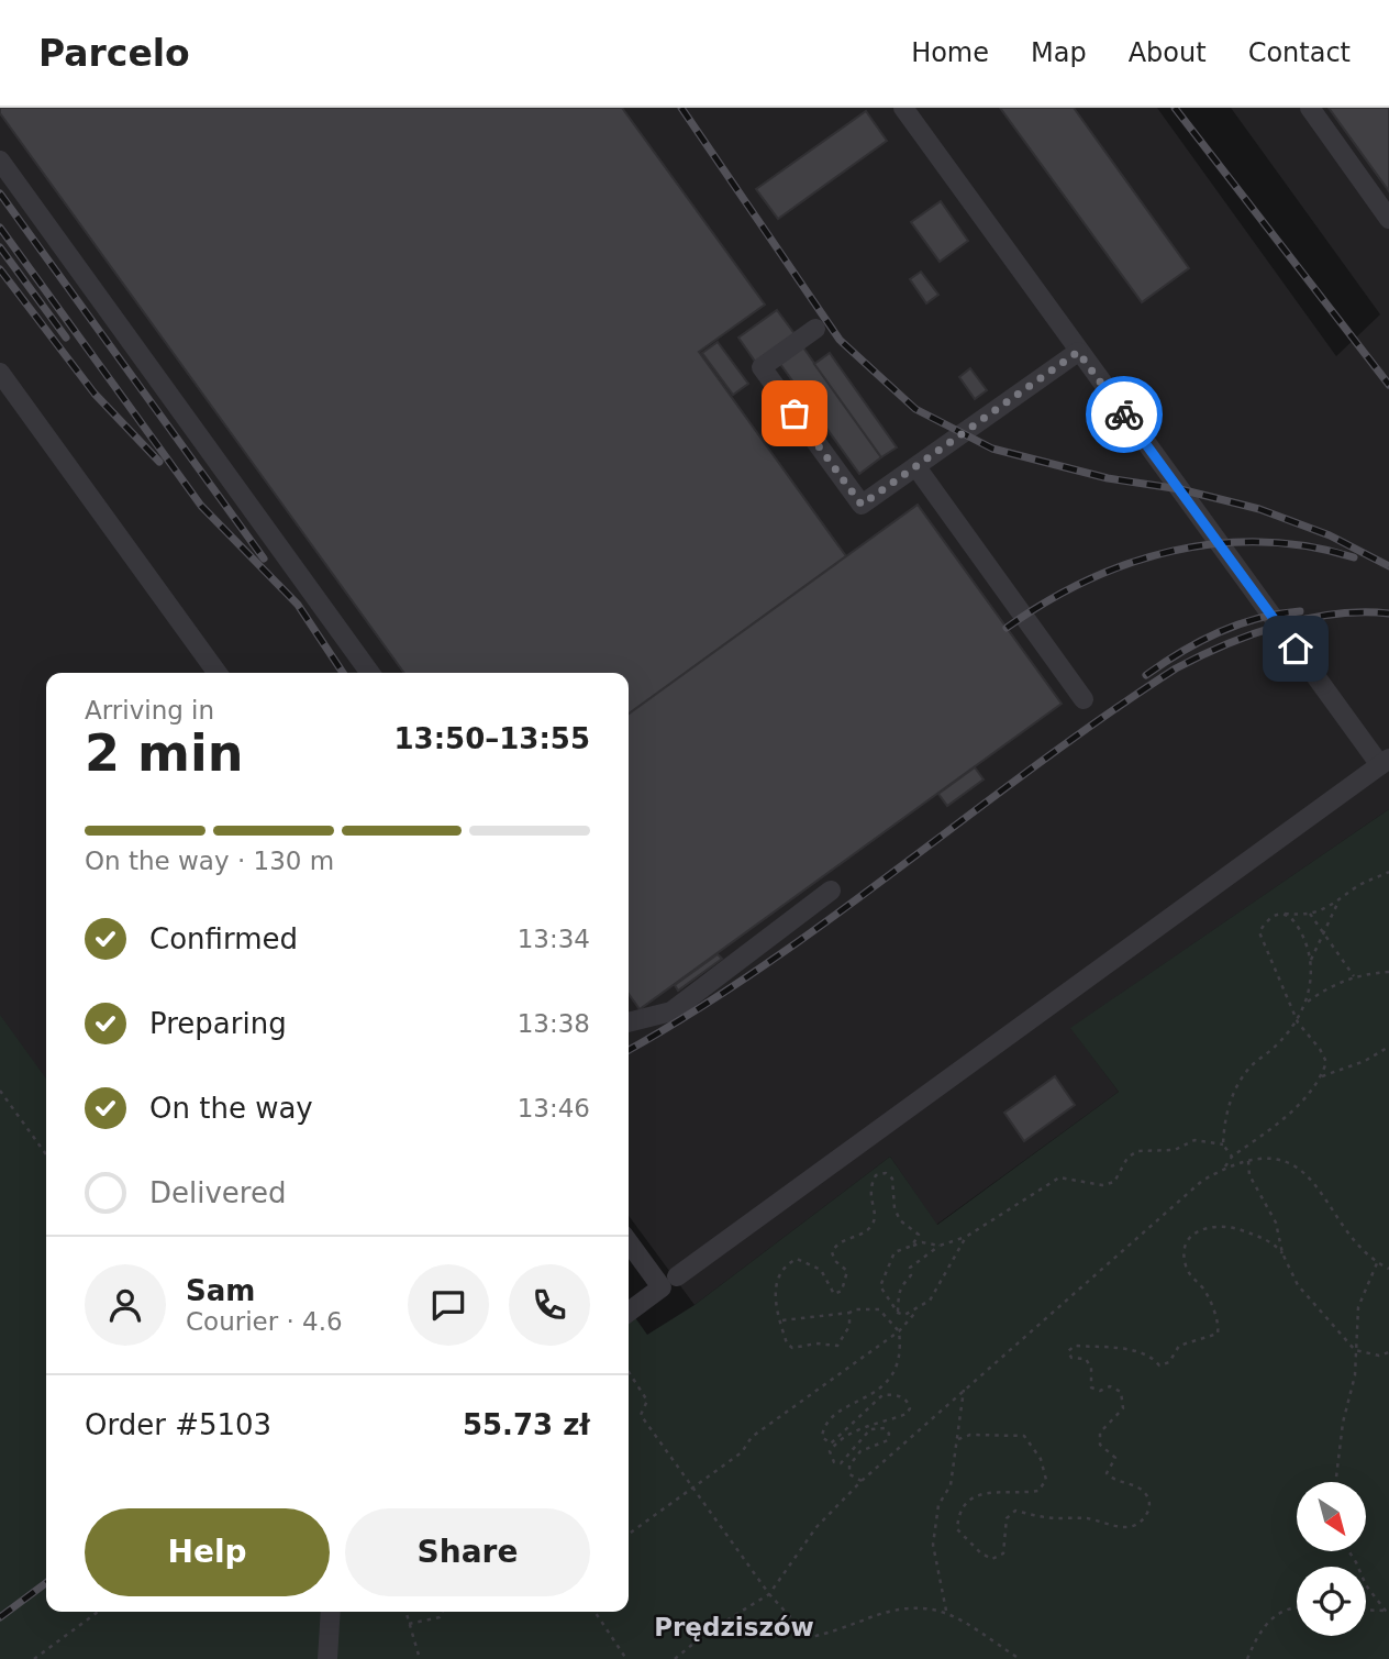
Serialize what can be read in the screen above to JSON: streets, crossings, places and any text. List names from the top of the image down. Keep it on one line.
{"districts":["Prędziszów"],"north":"bottom right","page":{"header":"Parcelo","nav":["Home","Map","About","Contact"],"heading":["2 min","Arriving in","13:50–13:55"],"panel":["Sam","Courier · 4.6","Order #5103","55.73 zł"],"bar":"On the way · 130 m","list":[["Confirmed","13:34"],["Preparing","13:38"],["On the way","13:46"],"Delivered"],"buttons":["Help","Share"]}}
